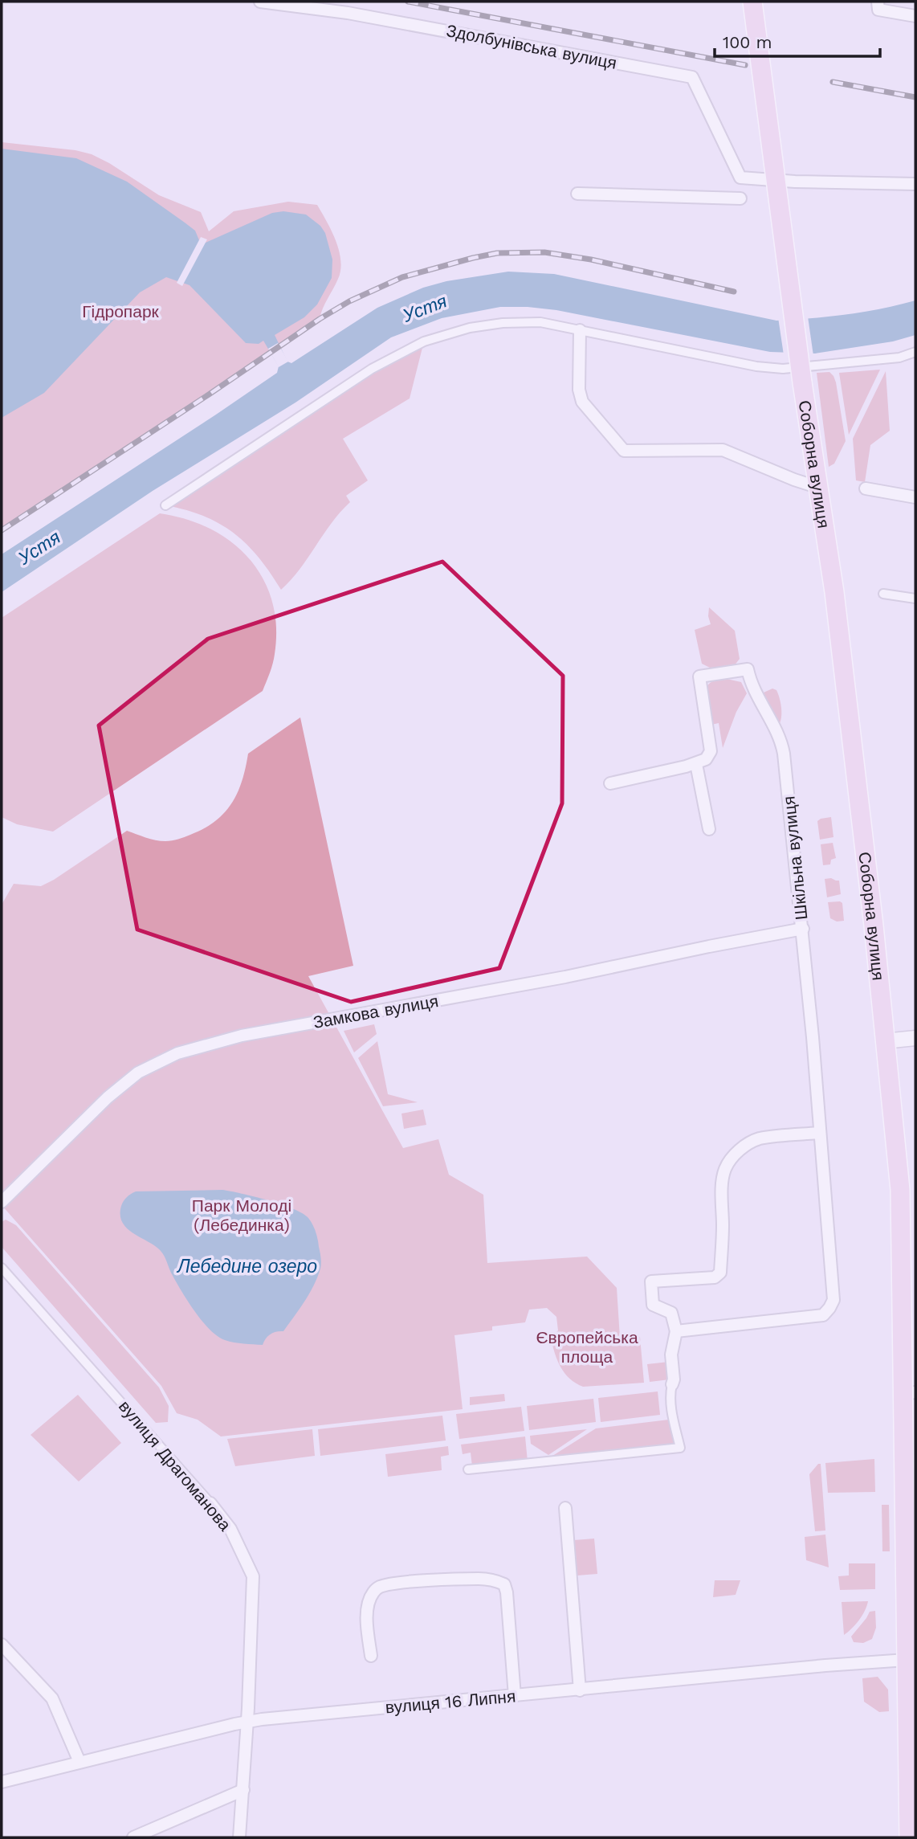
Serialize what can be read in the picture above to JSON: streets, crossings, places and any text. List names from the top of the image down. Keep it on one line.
{"streets":{"main road":["Соборна вулиця"],"street":["Здолбунівська вулиця","Шкільна вулиця","Замкова вулиця","вулиця Драгоманова","вулиця 16 Липня"]},"crossings":[["Соборна вулиця","вулиця 16 Липня"],["Шкільна вулиця","Замкова вулиця"],["вулиця Драгоманова","вулиця 16 Липня"]],"water":["Устя","Лебедине озеро"],"parks":["Гідропарк","Парк Молоді (Лебединка)","Європейська площа"],"scale_bar":"100 m"}
